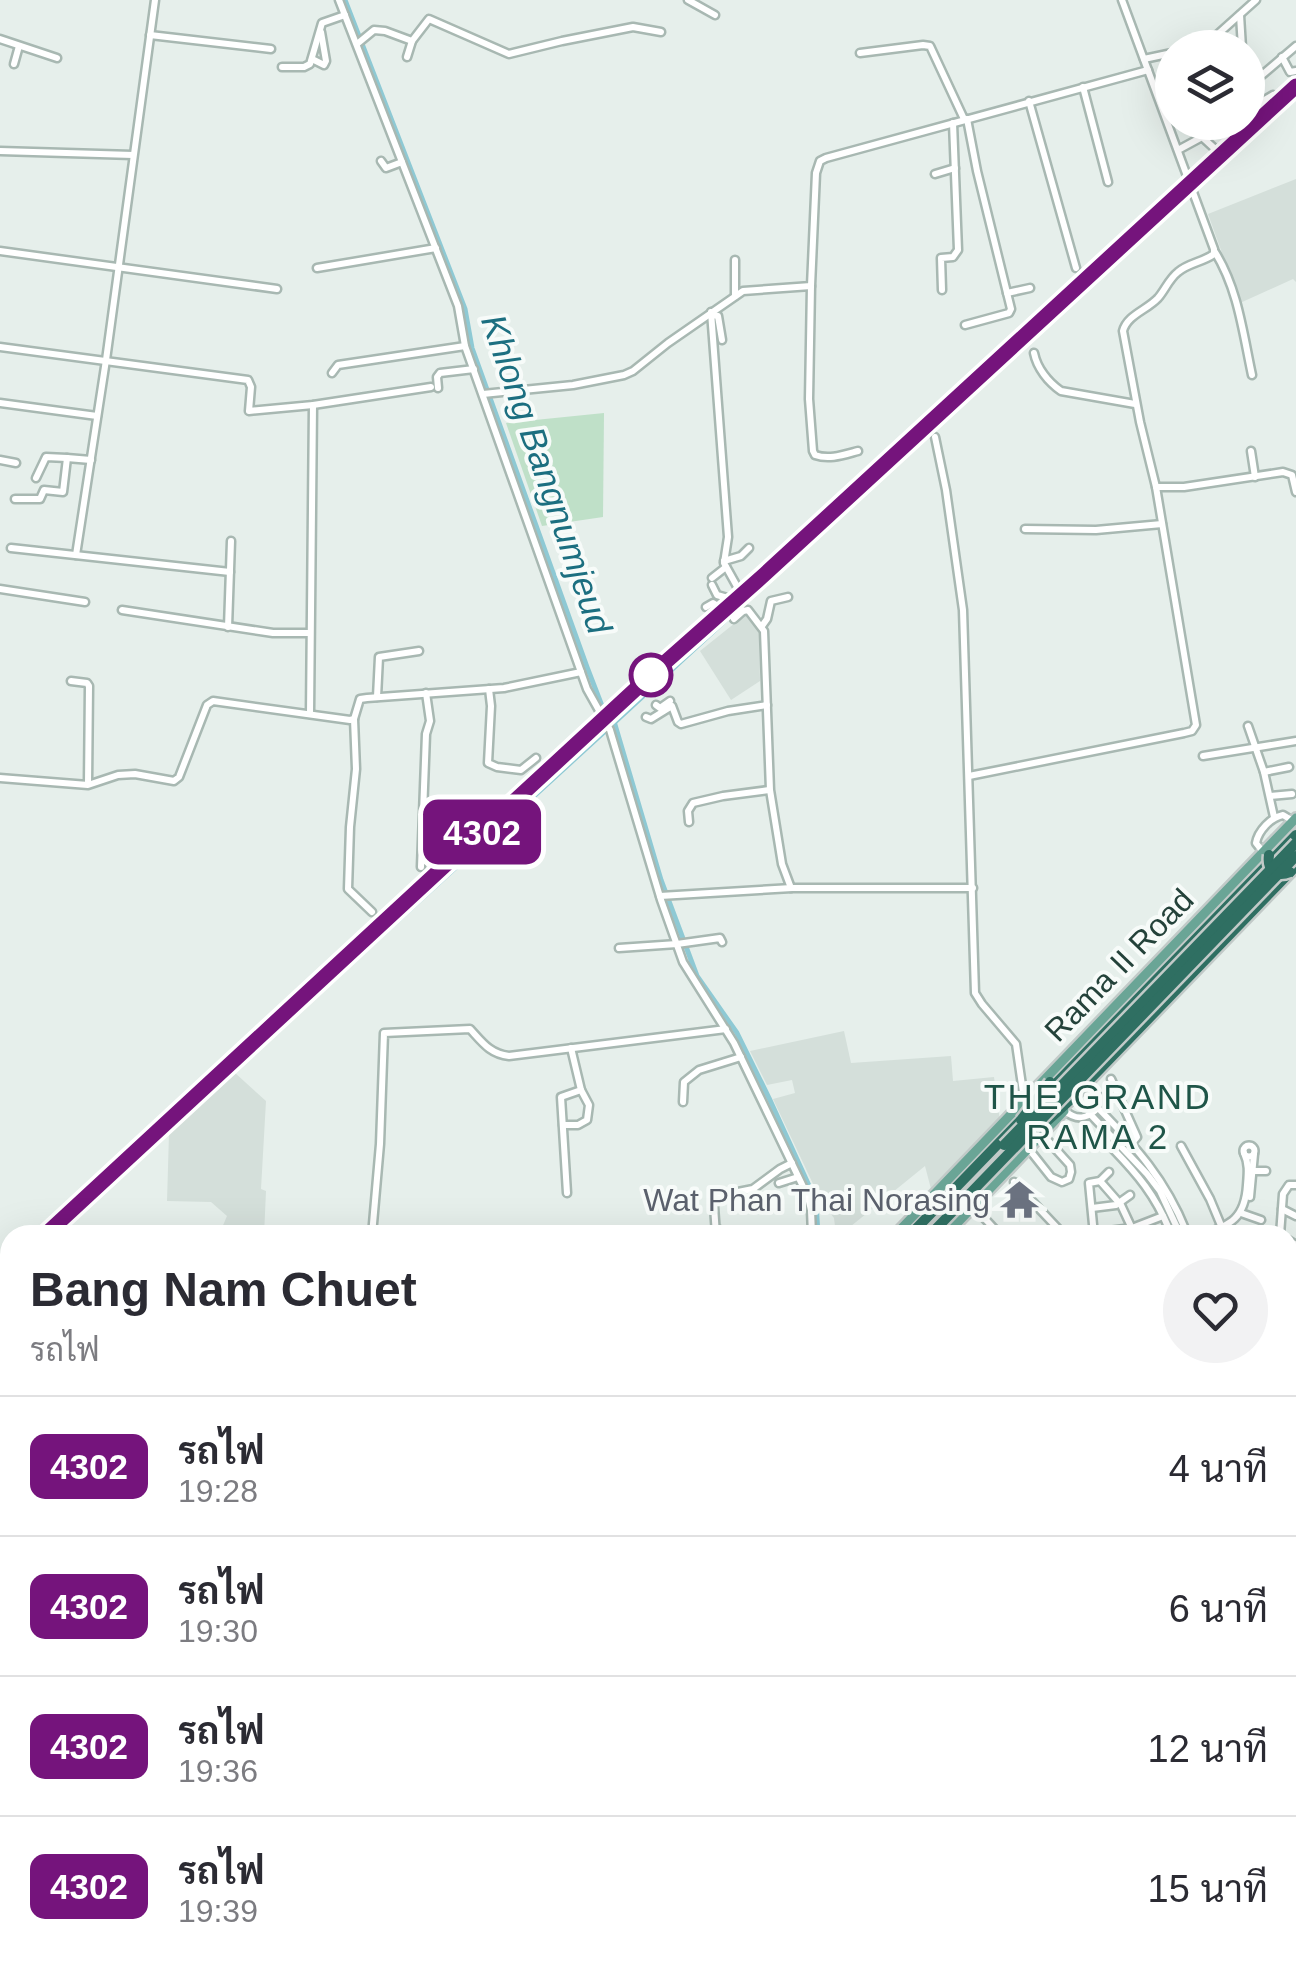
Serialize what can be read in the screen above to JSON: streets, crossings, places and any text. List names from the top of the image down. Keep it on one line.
{"streets":{"highway":["Rama II Road"]},"districts":["THE GRAND RAMA 2"],"water":["Khlong Bangnumjeud"],"places":{"temple":["Wat Phan Thai Norasing"]},"page":{"on_map":"4302","heading":["Bang Nam Chuet","รถไฟ"],"list":[{"mark":"4302","name":"รถไฟ","note":"19:28","value":"4 นาที"},{"mark":"4302","name":"รถไฟ","note":"19:30","value":"6 นาที"},{"mark":"4302","name":"รถไฟ","note":"19:36","value":"12 นาที"},{"mark":"4302","name":"รถไฟ","note":"19:39","value":"15 นาที"}]}}
